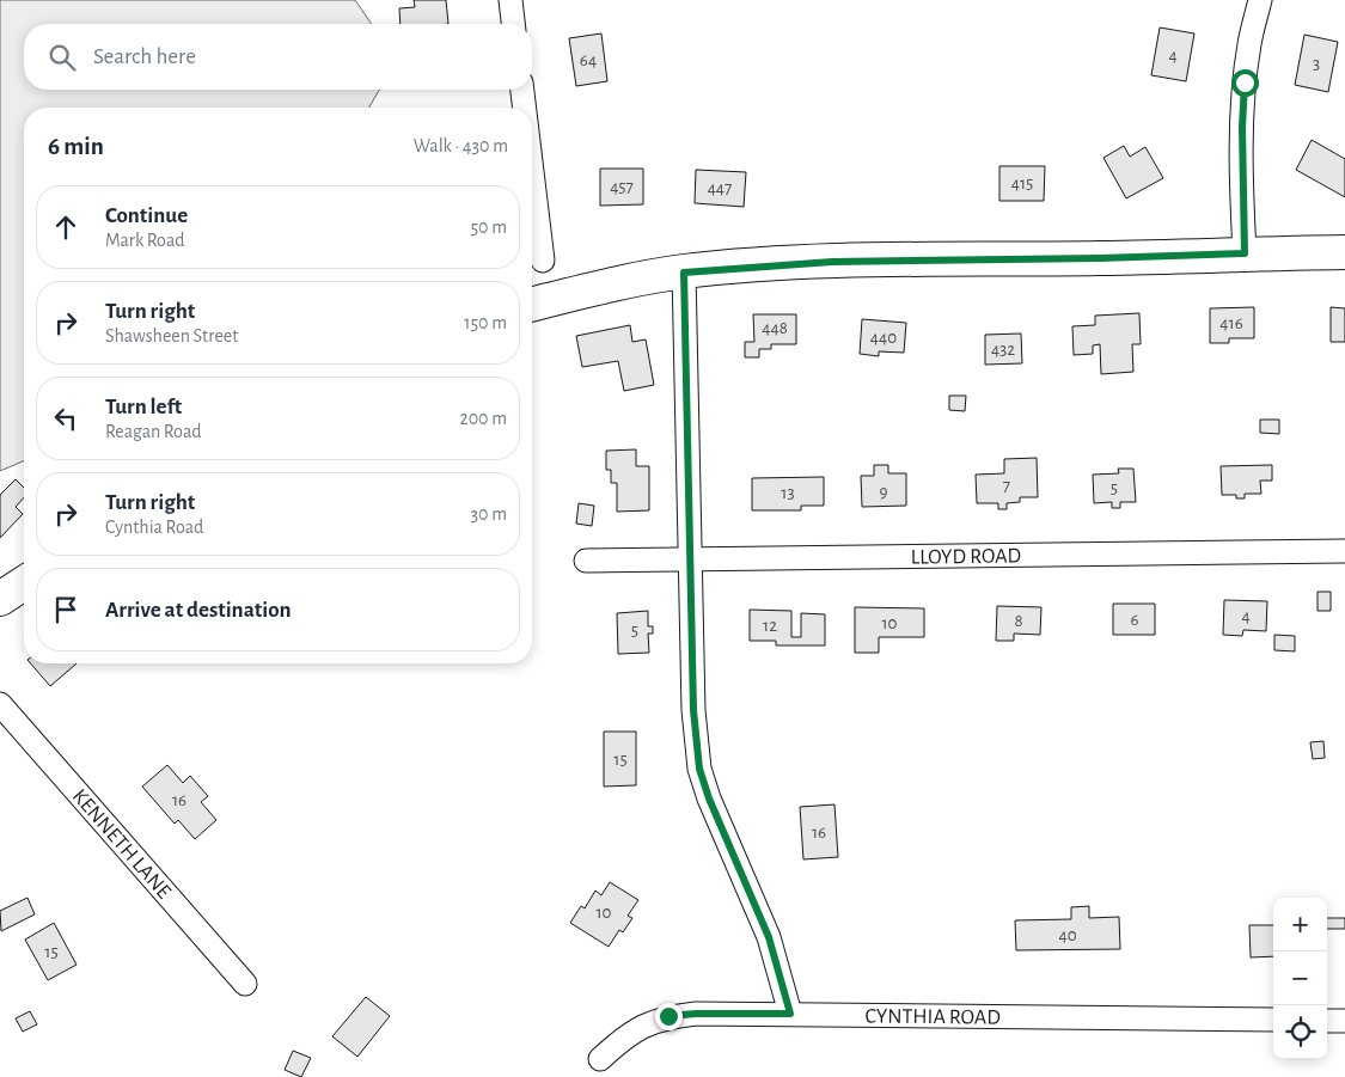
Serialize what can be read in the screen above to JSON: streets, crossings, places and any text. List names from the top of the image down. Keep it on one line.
{"streets":{"street":["LLOYD ROAD","KENNETH LANE","CYNTHIA ROAD"]},"house_numbers":["4","64","3","415","457","447","416","448","440","432","7","5","9","13","4","6","8","10","12","5","15","16","16","10","40","15"],"page":{"search":"Search here","heading":["6 min","Walk · 430 m"],"list":[["Continue","Mark Road","50 m"],["Turn right","Shawsheen Street","150 m"],["Turn left","Reagan Road","200 m"],["Turn right","Cynthia Road","30 m"],"Arrive at destination"],"map_buttons":["+","−"]}}
